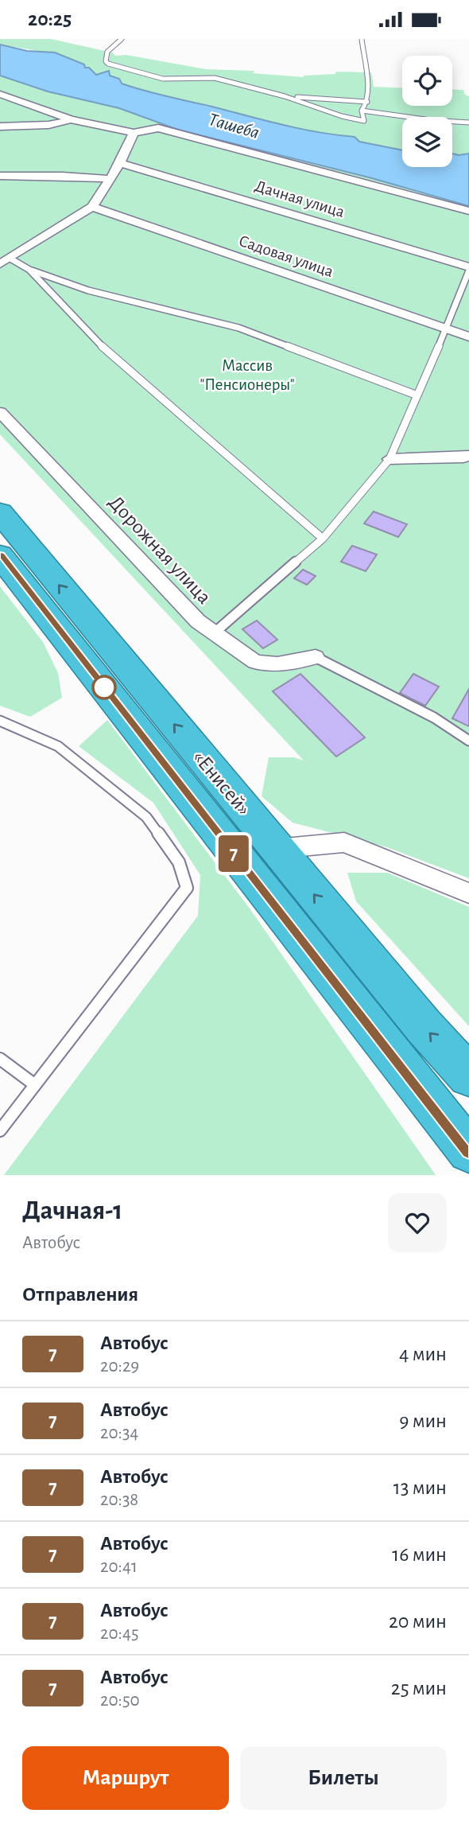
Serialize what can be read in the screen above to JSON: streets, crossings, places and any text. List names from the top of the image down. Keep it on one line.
{"streets":{"highway":["«Енисей»"],"street":["Дачная улица","Садовая улица","Дорожная улица"]},"water":["Ташеба"],"parks":["Массив \"Пенсионеры\""],"lines":["bus line 7"],"page":{"status":"20:25","on_map":"7","heading":[["Дачная-1","Автобус"],"Отправления"],"list":[{"mark":"7","name":"Автобус","note":"20:29","value":"4 мин"},{"mark":"7","name":"Автобус","note":"20:34","value":"9 мин"},{"mark":"7","name":"Автобус","note":"20:38","value":"13 мин"},{"mark":"7","name":"Автобус","note":"20:41","value":"16 мин"},{"mark":"7","name":"Автобус","note":"20:45","value":"20 мин"},{"mark":"7","name":"Автобус","note":"20:50","value":"25 мин"}],"buttons":["Маршрут","Билеты"]}}
